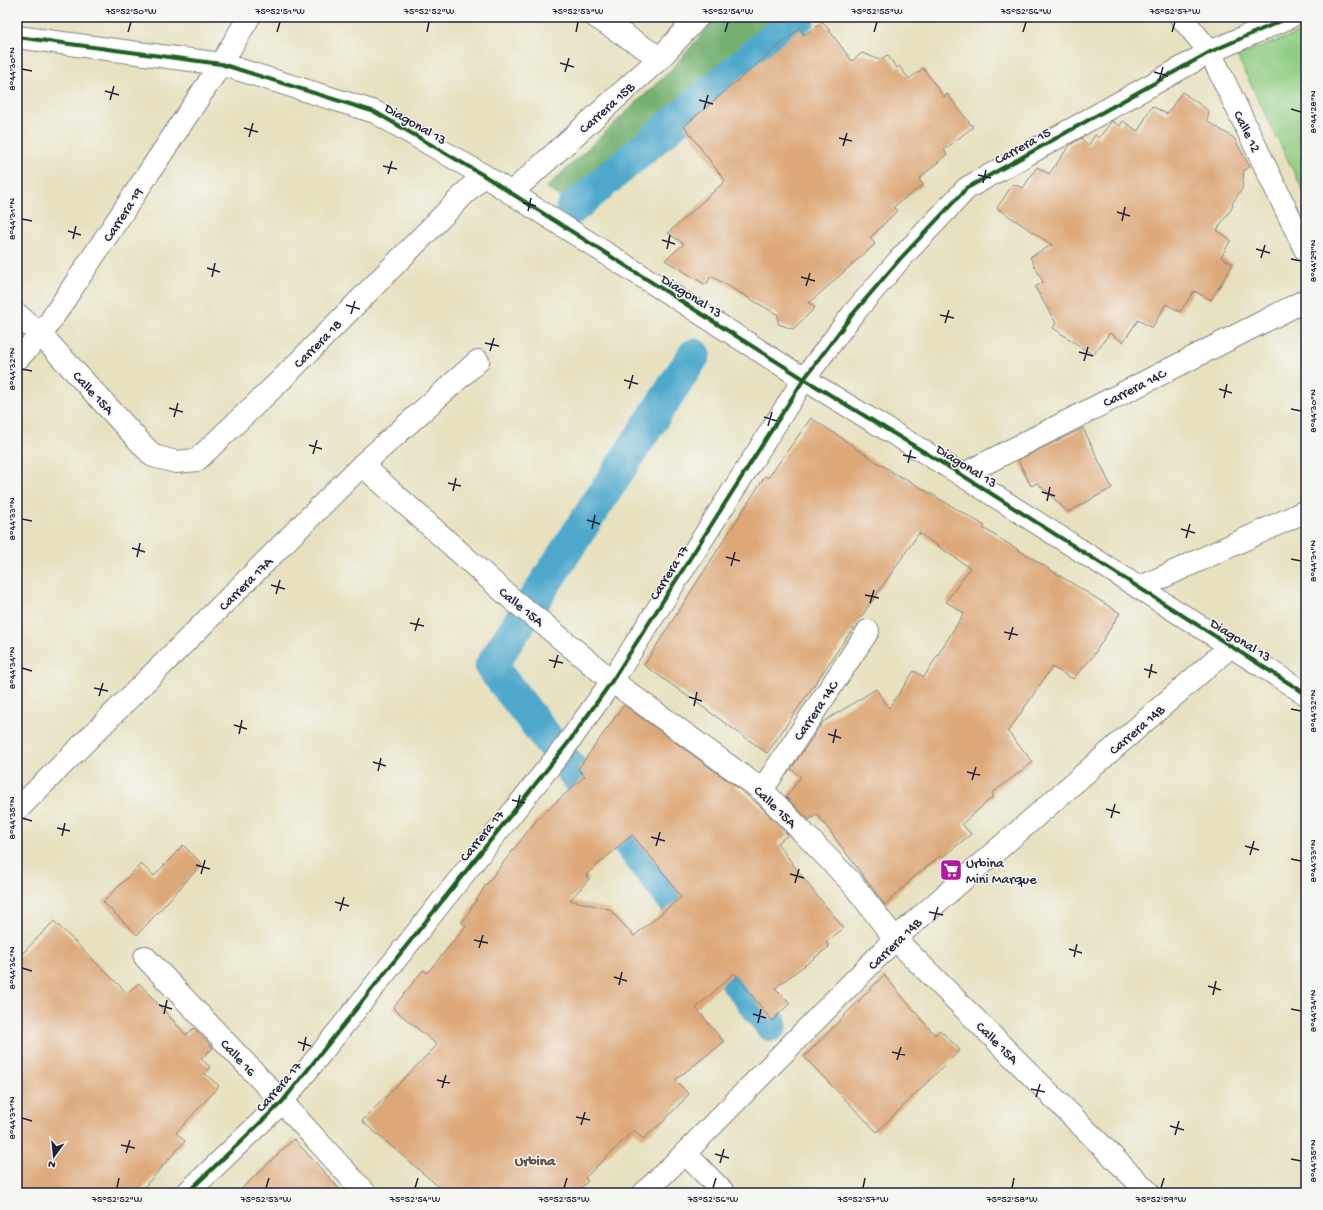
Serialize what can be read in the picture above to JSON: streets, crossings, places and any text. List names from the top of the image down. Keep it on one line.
{"streets":{"street":["Carrera 15B","Diagonal 13","Calle 12","Carrera 15","Carrera 19","Carrera 18","Carrera 14C","Calle 15A","Carrera 17","Carrera 17A","Carrera 14B","Calle 16"]},"crossings":[["Carrera 15B","Diagonal 13"],["Diagonal 13","Carrera 15"],["Diagonal 13","Carrera 19"],["Diagonal 13","Carrera 18"],["Diagonal 13","Carrera 14C"],["Diagonal 13","Carrera 17"],["Diagonal 13","Carrera 14B"],["Calle 12","Carrera 15"],["Carrera 15","Carrera 17"],["Carrera 19","Calle 15A"],["Carrera 18","Calle 15A"],["Carrera 14C","Calle 15A"],["Calle 15A","Carrera 17"],["Calle 15A","Carrera 17A"],["Calle 15A","Carrera 14B"],["Carrera 17","Calle 16"]],"districts":["Urbina"],"places":{"supermarket":["Urbina Mini Marque"]},"north":"bottom","coordinates":["75°52'50\"W","75°52'51\"W","75°52'52\"W","75°52'53\"W","75°52'54\"W","75°52'55\"W","75°52'56\"W","75°52'57\"W","8°44'30\"N","8°44'28\"N","8°44'31\"N","8°44'29\"N","8°44'32\"N","8°44'33\"N","8°44'34\"N","8°44'35\"N","8°44'36\"N","8°44'37\"N","75°52'58\"W","75°52'59\"W"]}
